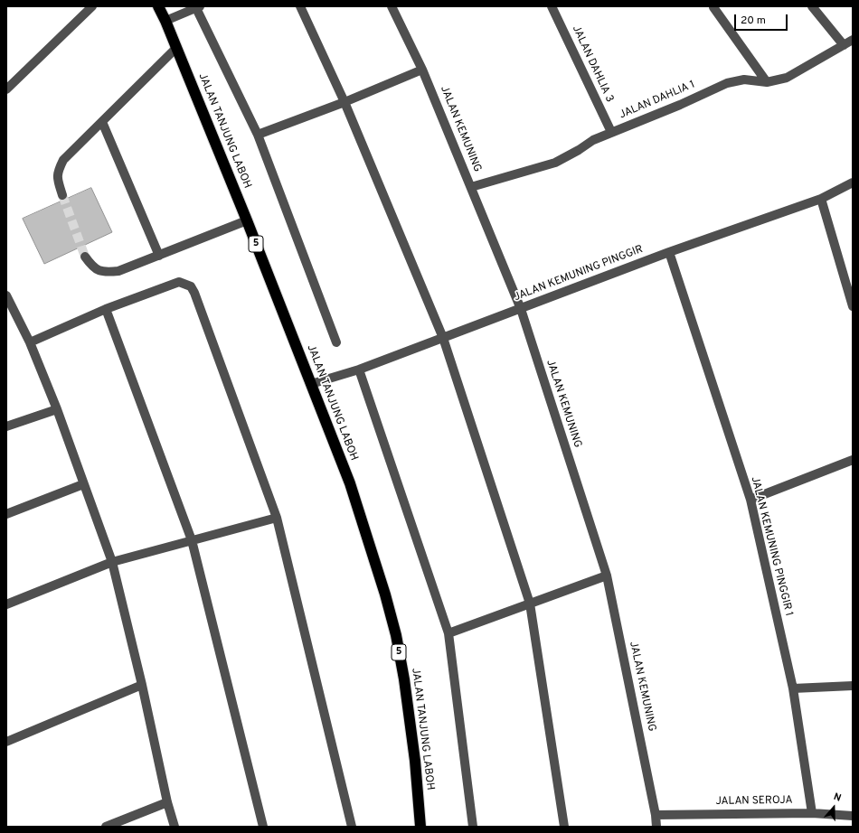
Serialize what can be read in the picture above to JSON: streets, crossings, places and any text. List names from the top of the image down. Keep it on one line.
{"streets":{"highway":["JALAN TANJUNG LABOH","5"],"street":["JALAN DAHLIA 3","JALAN DAHLIA 1","JALAN KEMUNING","JALAN KEMUNING PINGGIR","JALAN KEMUNING PINGGIR 1","JALAN SEROJA"]},"crossings":[["JALAN DAHLIA 3","JALAN DAHLIA 1"],["JALAN DAHLIA 1","JALAN KEMUNING"],["JALAN KEMUNING","JALAN KEMUNING PINGGIR"],["JALAN KEMUNING","JALAN SEROJA"],["JALAN TANJUNG LABOH","JALAN KEMUNING PINGGIR"],["JALAN KEMUNING PINGGIR","JALAN KEMUNING PINGGIR 1"],["JALAN KEMUNING PINGGIR 1","JALAN SEROJA"]],"scale_bar":"20 m","north":"top"}
